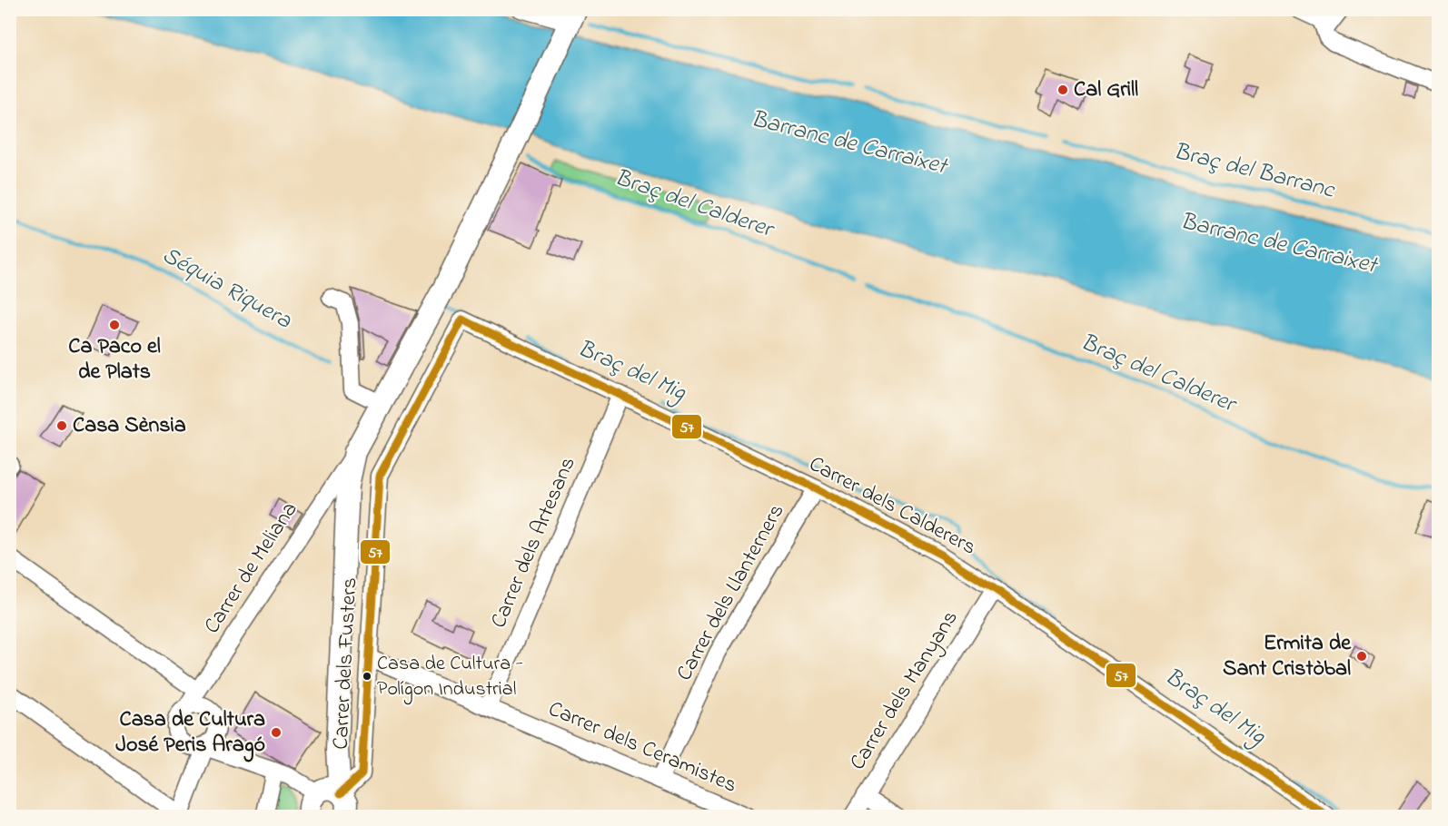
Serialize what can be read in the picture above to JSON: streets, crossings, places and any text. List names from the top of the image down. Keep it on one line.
{"streets":{"street":["Carrer dels Calderers","Carrer dels Artesans","Carrer de Meliana","Carrer dels Llanterners","Carrer dels Fusters","Carrer dels Manyans","Carrer dels Ceramistes"]},"crossings":[["Carrer dels Calderers","Carrer dels Artesans"],["Carrer dels Calderers","Carrer dels Llanterners"],["Carrer dels Calderers","Carrer dels Fusters"],["Carrer dels Calderers","Carrer dels Manyans"],["Carrer dels Artesans","Carrer dels Ceramistes"],["Carrer dels Llanterners","Carrer dels Ceramistes"],["Carrer dels Fusters","Carrer dels Ceramistes"]],"water":["Barranc de Carraixet","Braç del Barranc","Braç del Calderer","Séquia Riquera","Braç del Mig"],"places":["Cal Grill","Ca Paco el de Plats","Casa Sènsia","Ermita de Sant Cristòbal","Casa de Cultura - Polígon Industrial","Casa de Cultura José Peris Aragó"],"lines":["transit line 57"]}
